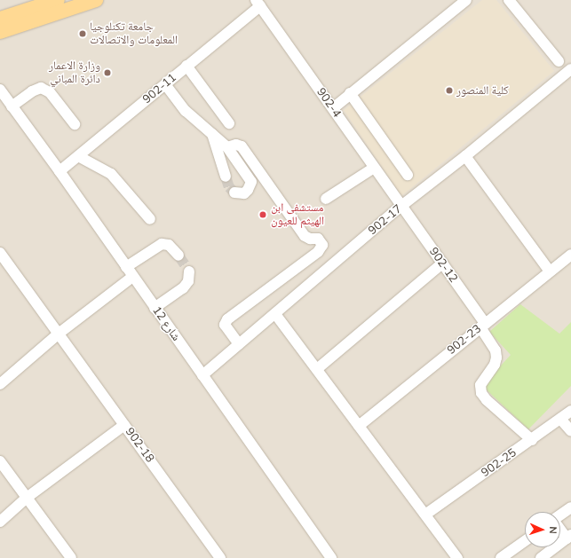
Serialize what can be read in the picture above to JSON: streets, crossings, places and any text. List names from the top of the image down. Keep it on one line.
{"streets":{"street":["902-11","902-4","902-17","902-12","شارع 12","902-23","902-18","902-25"]},"crossings":[["902-11","902-4"],["902-11","شارع 12"],["902-4","902-17"],["902-4","902-12"],["902-17","902-12"],["902-17","شارع 12"],["902-12","902-23"],["902-12","902-25"]],"places":["جامعة تكنلوجيا المعلومات والاتصالات","وزارة الاعمار دائرة المباني","كلية المنصور","مستشفى ابن الهيثم للعيون"],"north":"right"}
